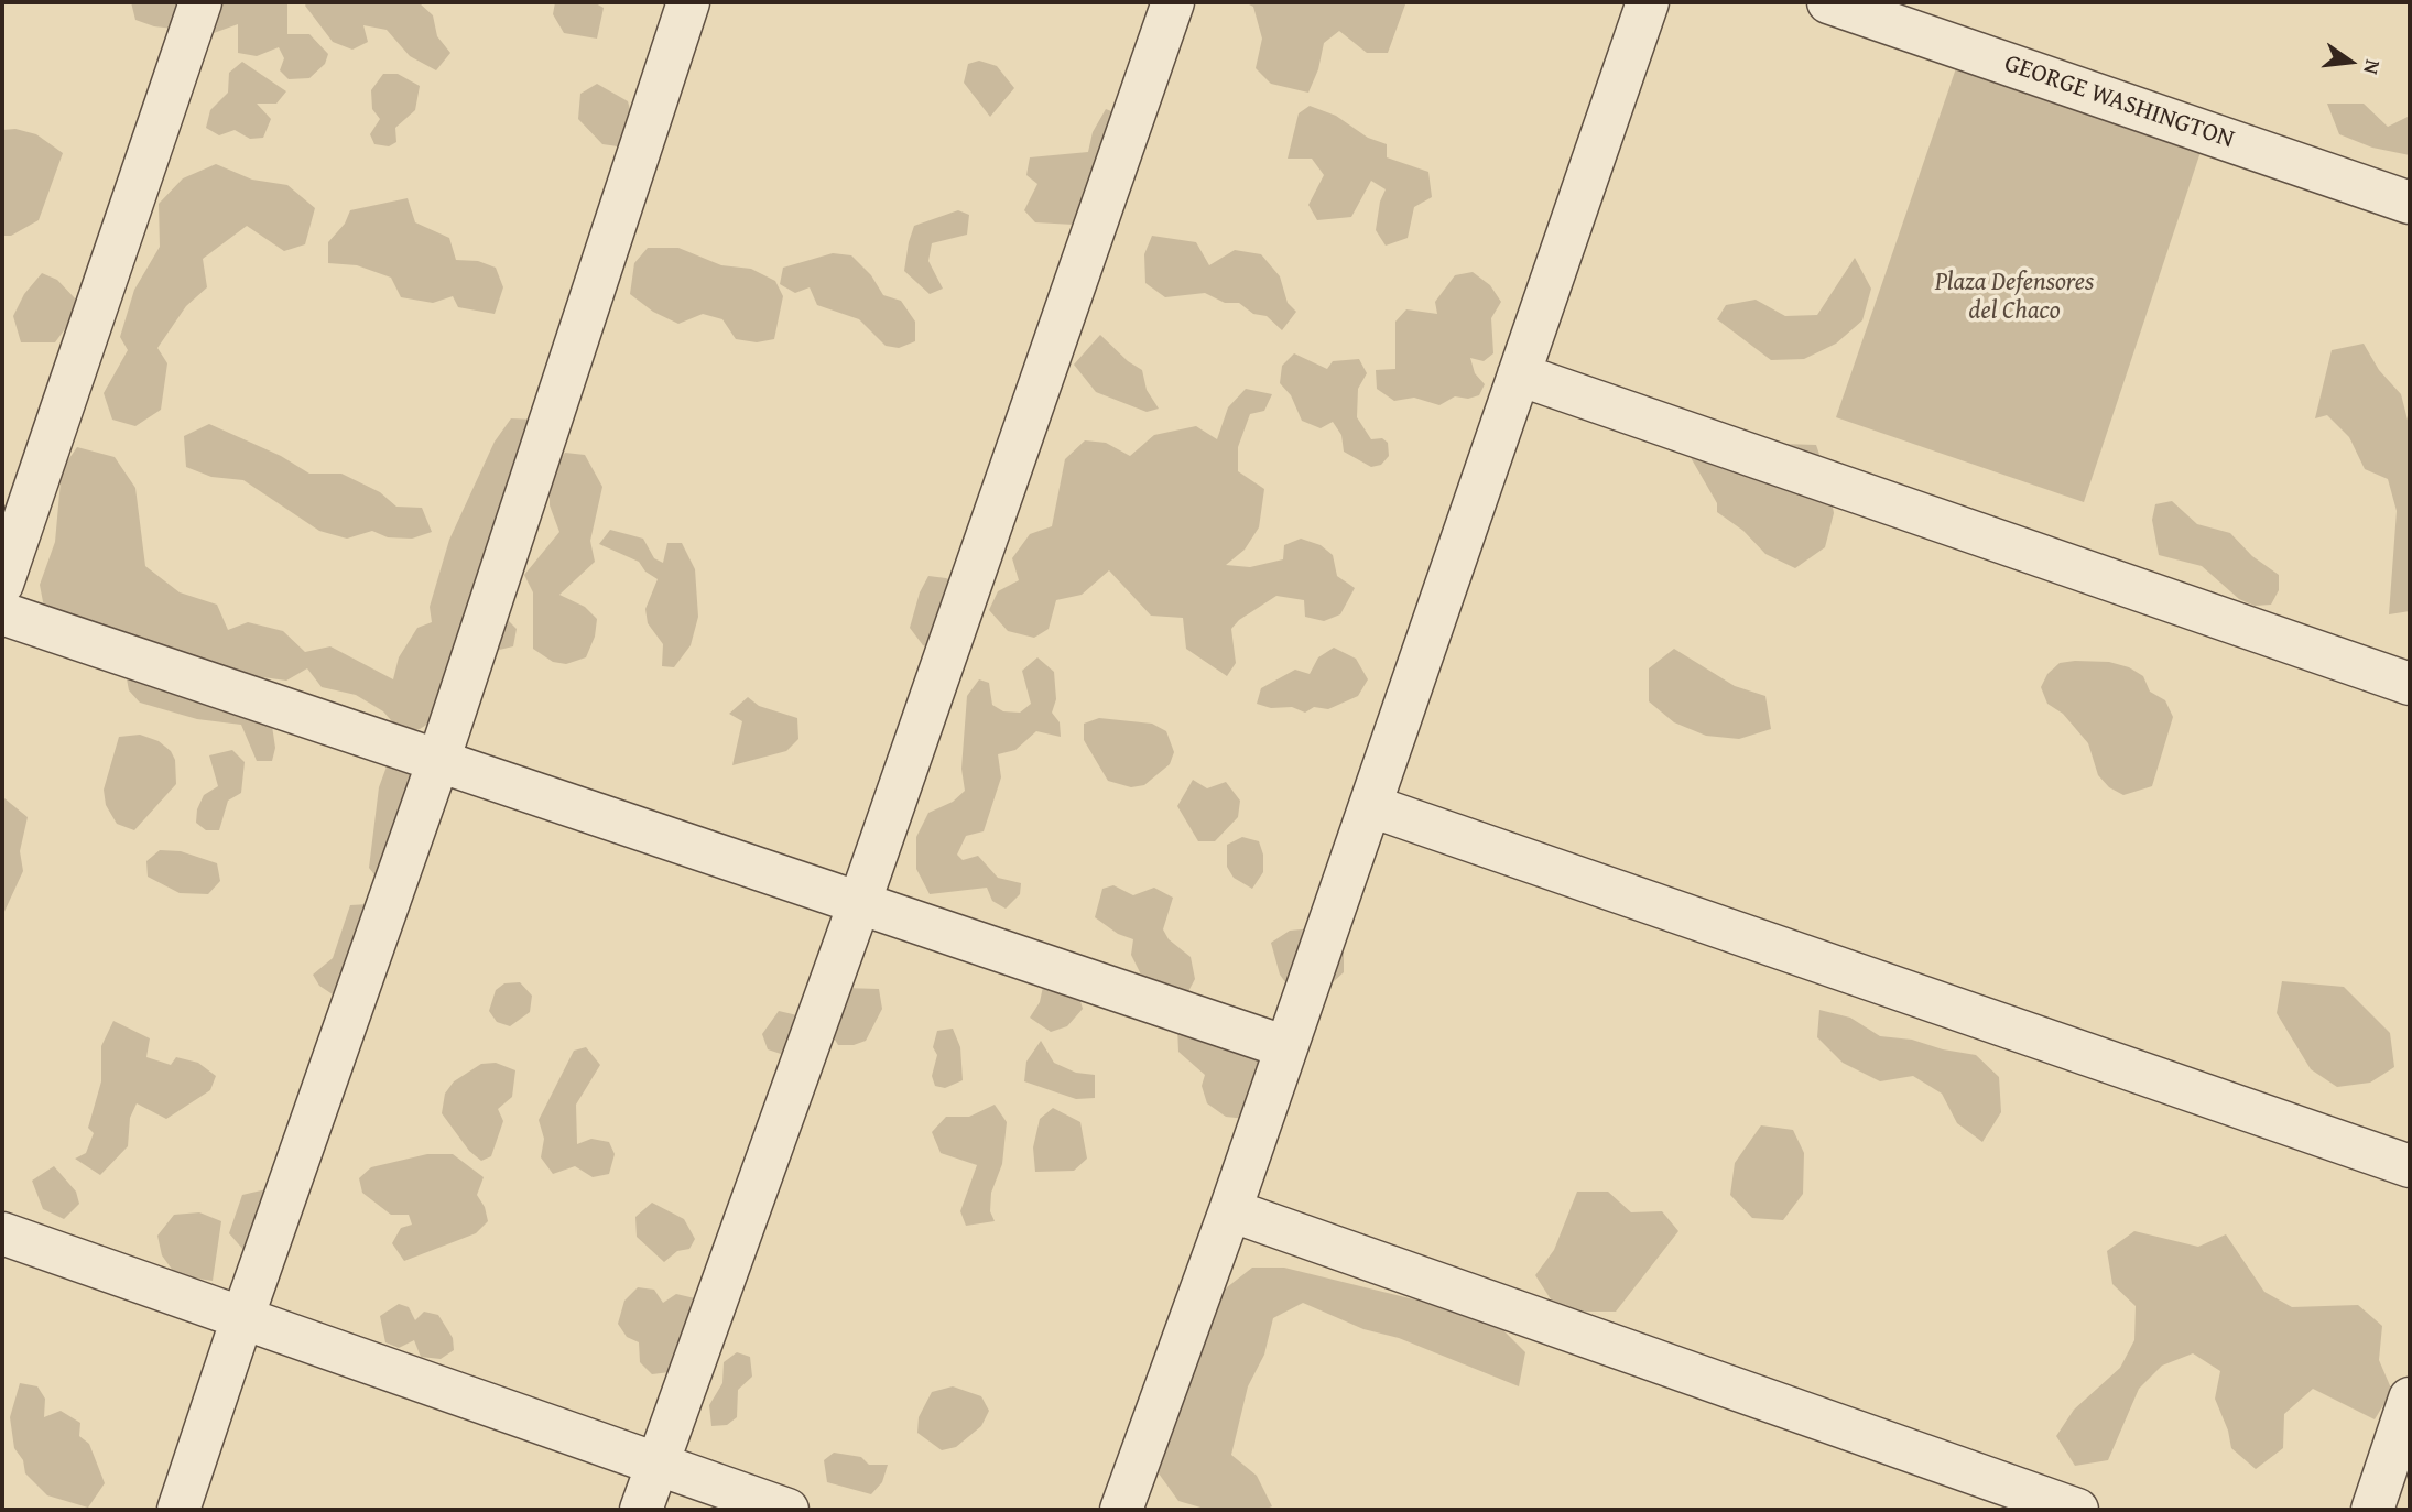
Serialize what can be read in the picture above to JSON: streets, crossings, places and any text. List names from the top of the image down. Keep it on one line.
{"streets":{"street":["GEORGE WASHINGTON"]},"parks":["Plaza Defensores del Chaco"],"north":"right"}
